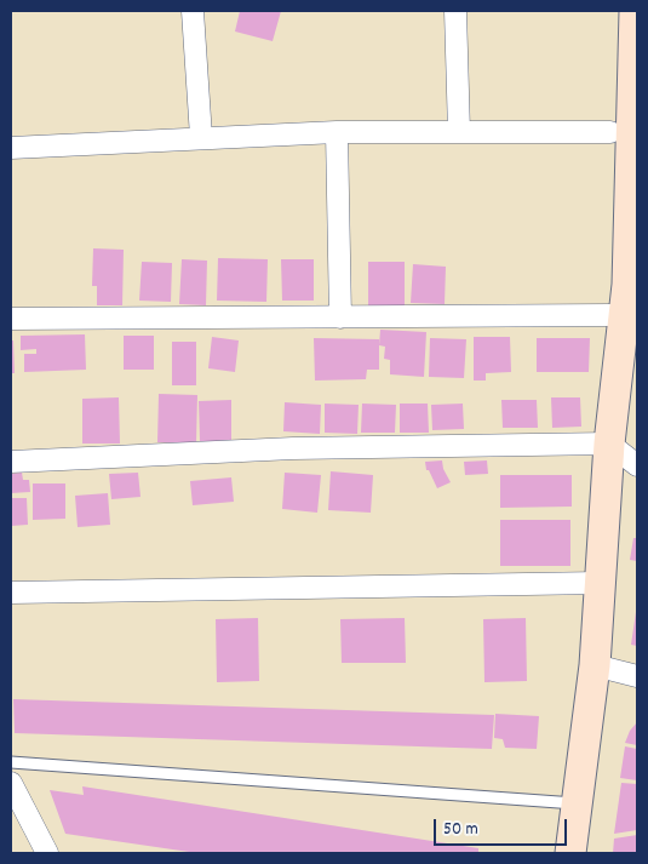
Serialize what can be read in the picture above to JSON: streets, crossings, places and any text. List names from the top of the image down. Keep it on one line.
{"scale_bar":"50 m"}
